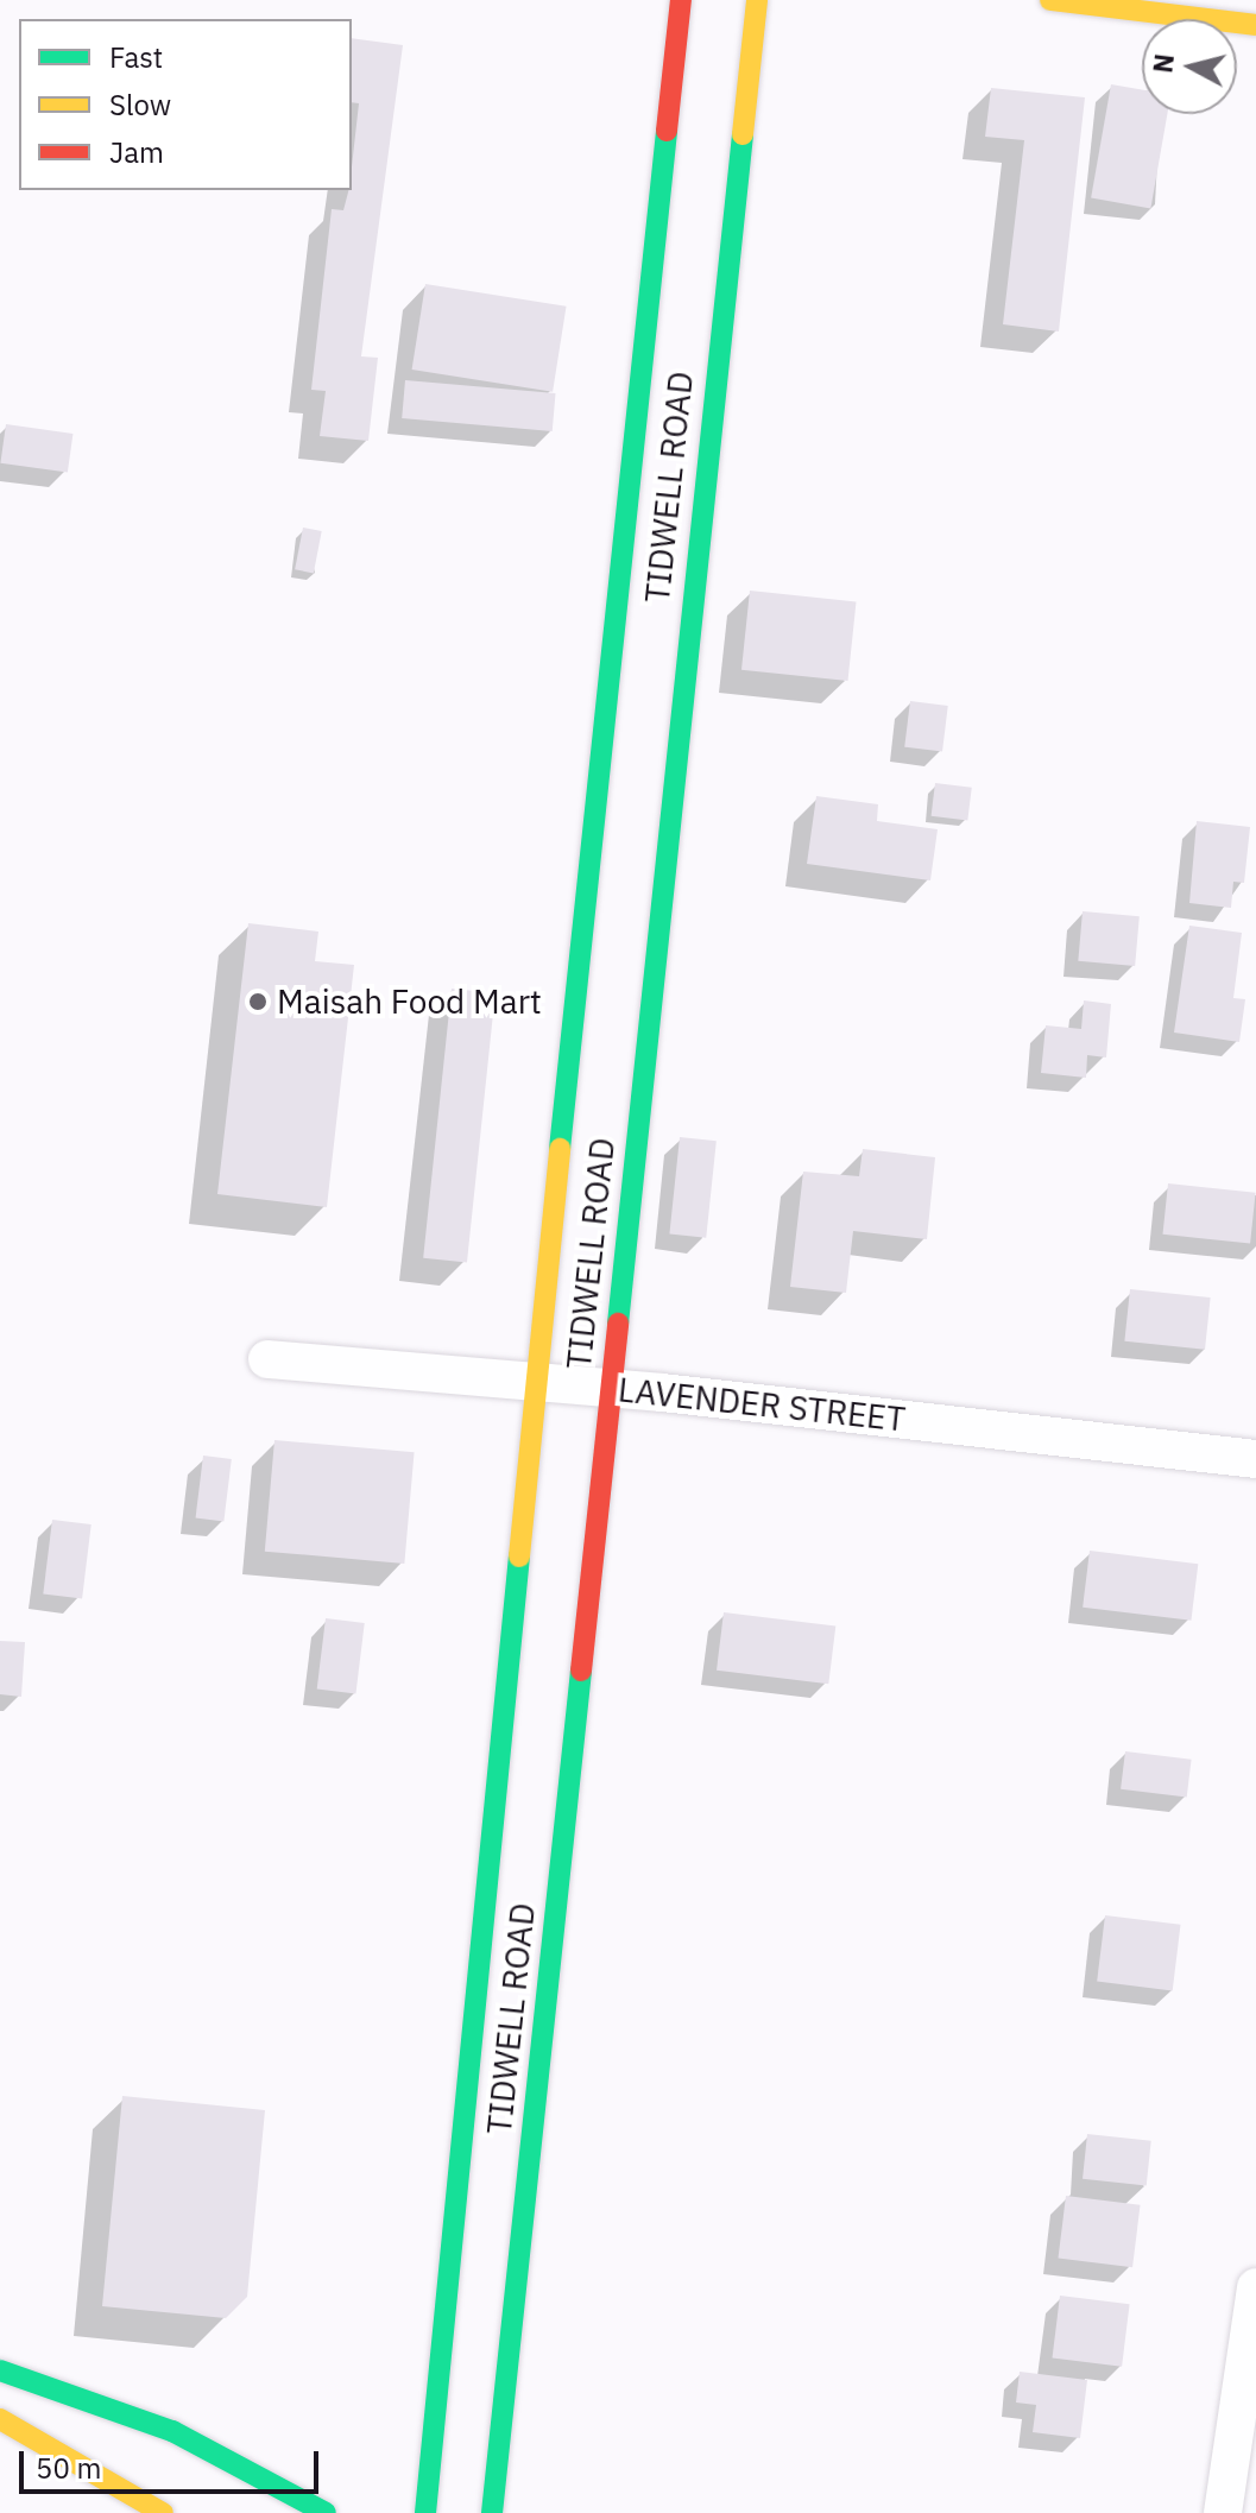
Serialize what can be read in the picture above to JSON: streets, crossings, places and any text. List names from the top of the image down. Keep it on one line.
{"streets":{"main road":["TIDWELL ROAD"],"street":["LAVENDER STREET"]},"crossings":[["TIDWELL ROAD","LAVENDER STREET"]],"places":["Maisah Food Mart"],"legend":["Fast","Slow","Jam"],"scale_bar":"50 m","north":"left"}
